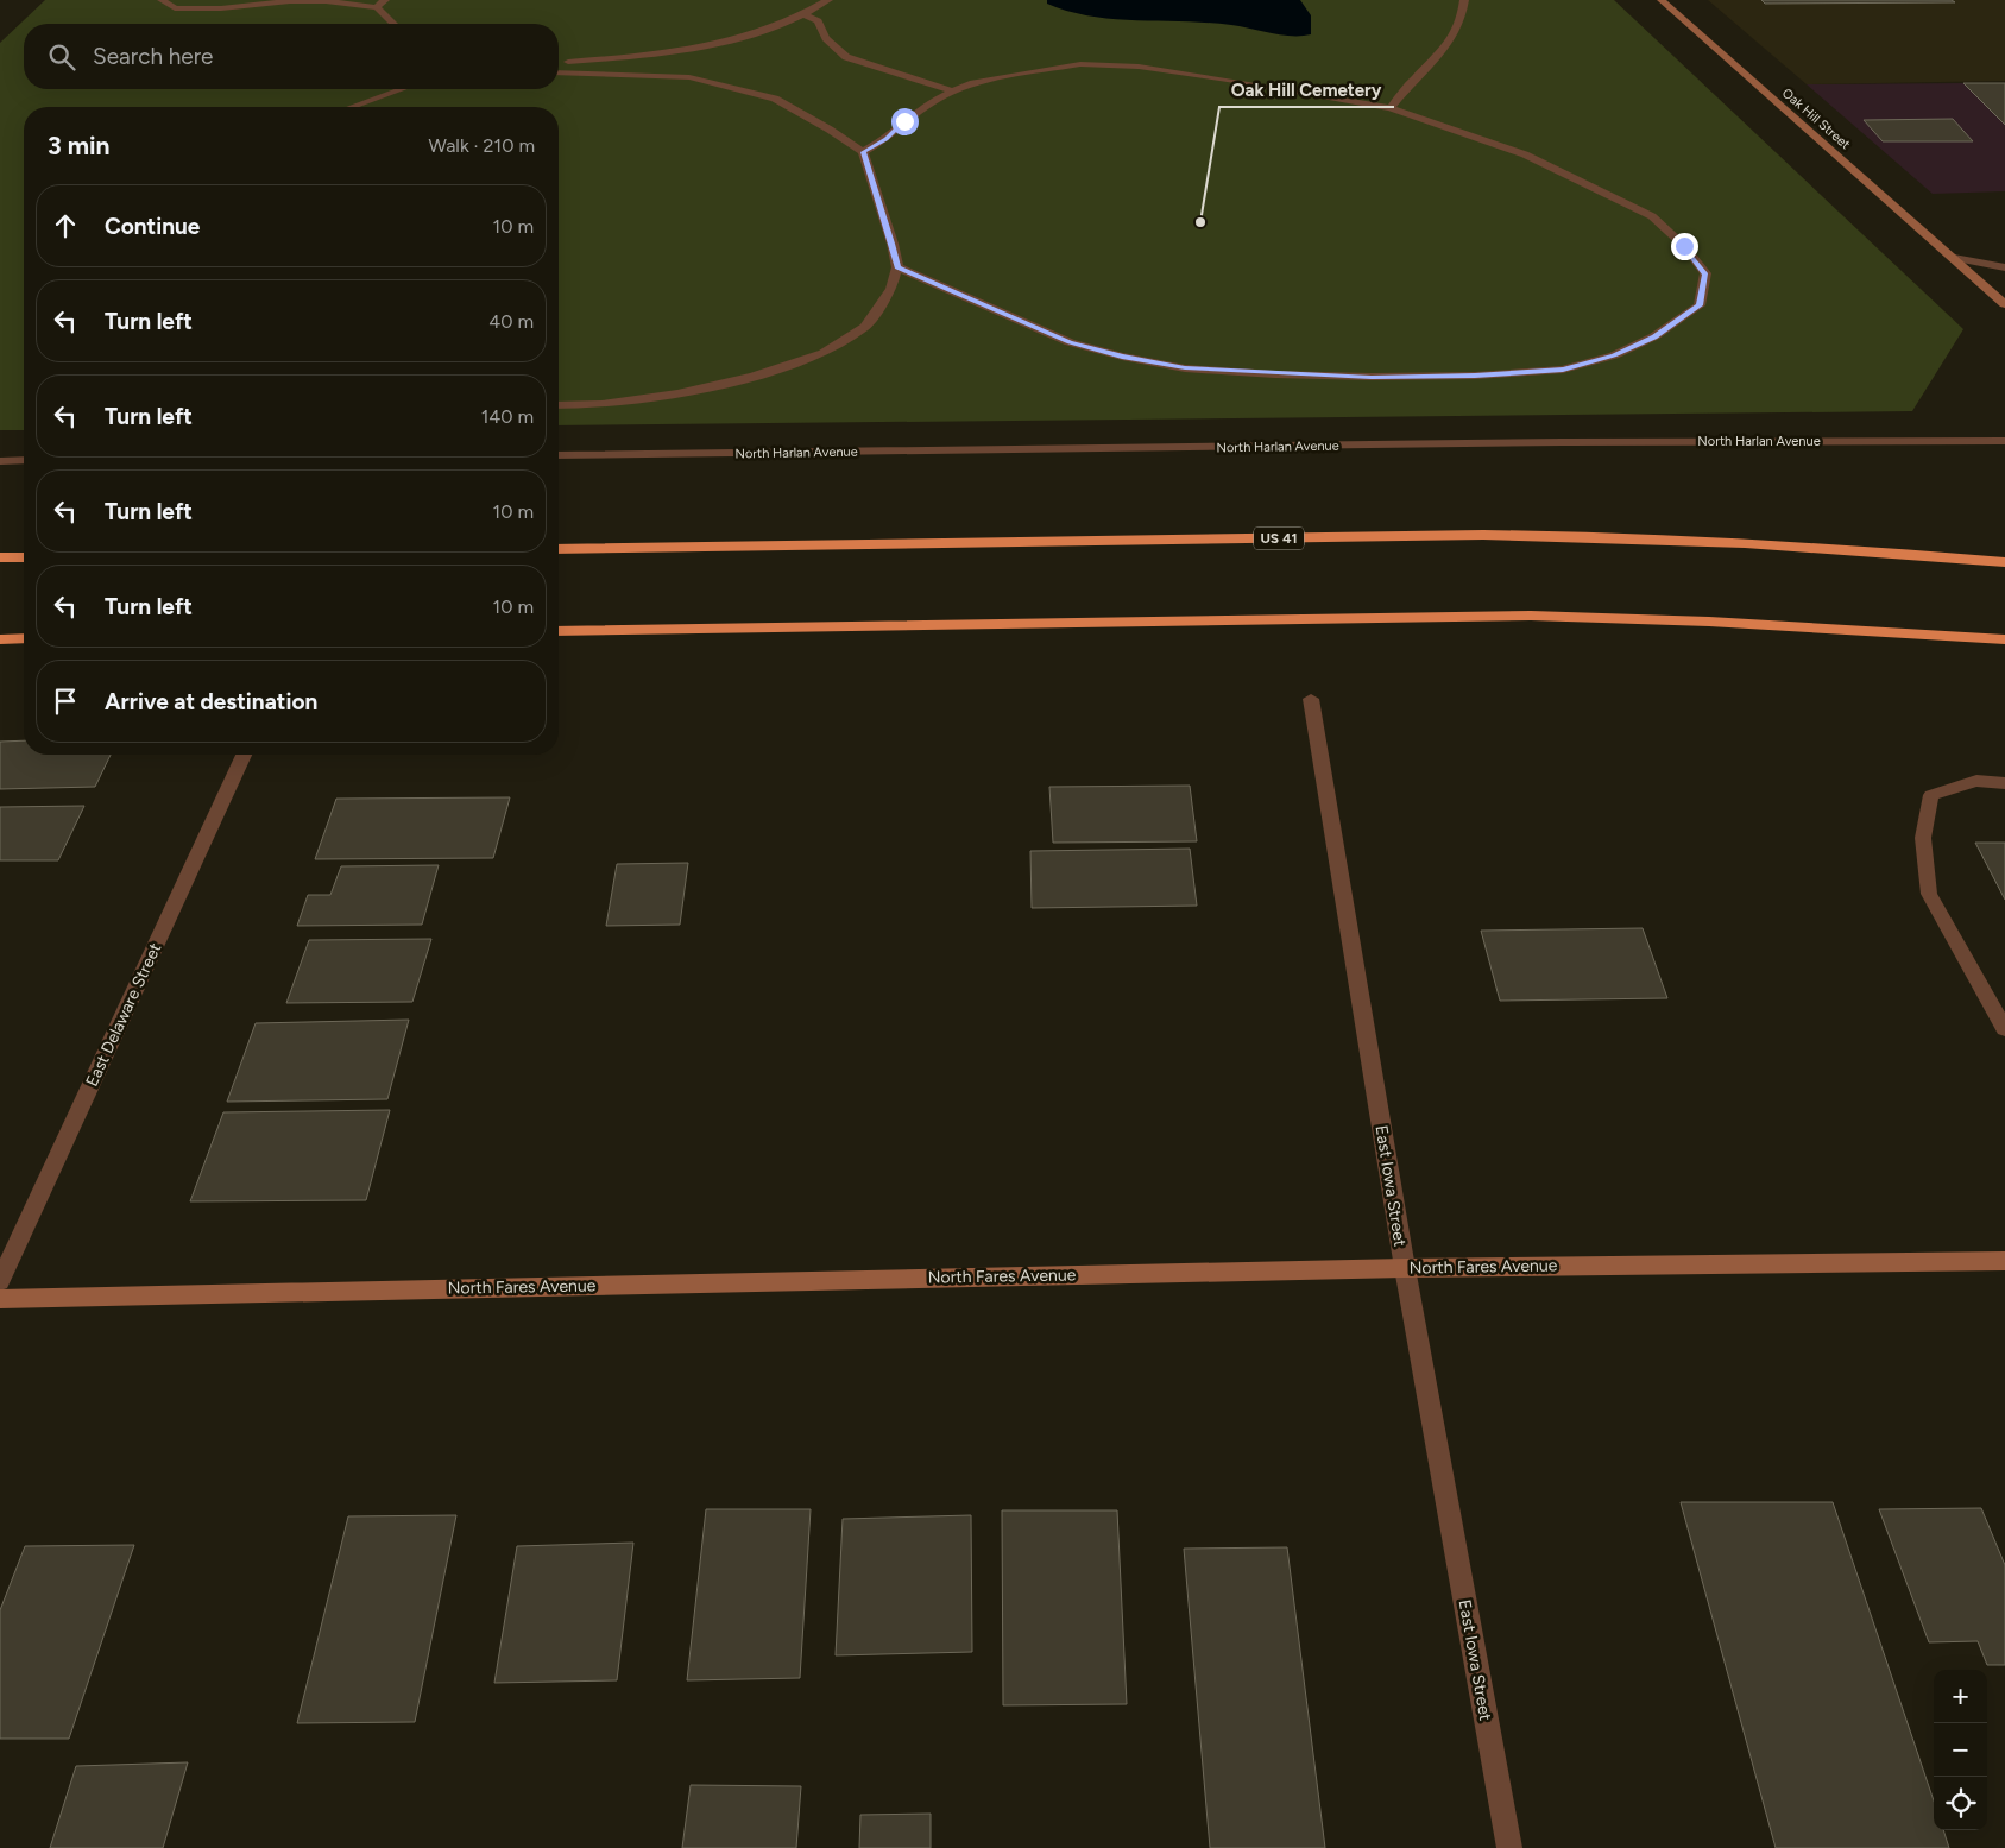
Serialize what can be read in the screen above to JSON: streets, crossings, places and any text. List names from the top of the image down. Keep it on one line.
{"streets":{"highway":["US 41"],"street":["Oak Hill Street","North Harlan Avenue","East Delaware Street","East Iowa Street","North Fares Avenue"]},"crossings":[["East Iowa Street","North Fares Avenue"]],"places":["Oak Hill Cemetery"],"page":{"search":"Search here","heading":["3 min","Walk · 210 m"],"list":[["Continue","10 m"],["Turn left","40 m"],["Turn left","140 m"],["Turn left","10 m"],["Turn left","10 m"],"Arrive at destination"],"map_buttons":["+","−"]}}
